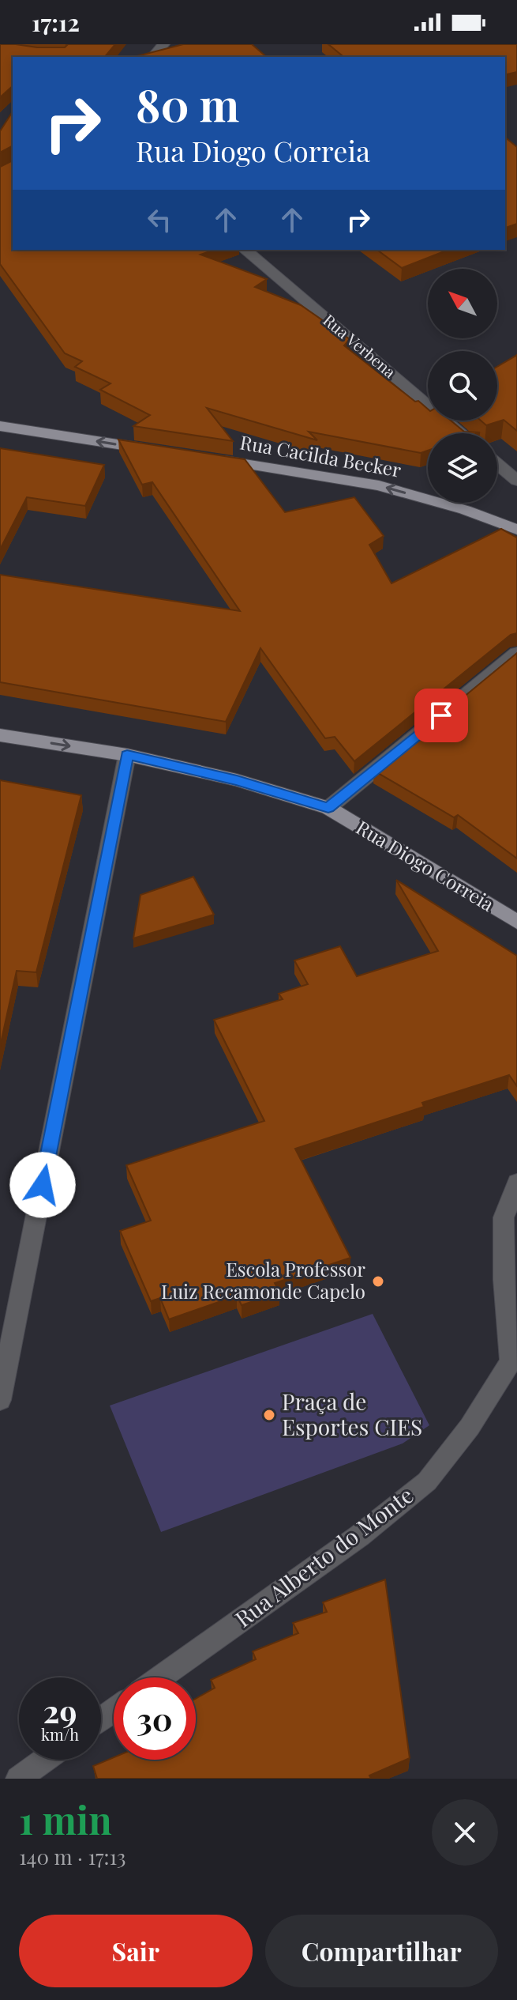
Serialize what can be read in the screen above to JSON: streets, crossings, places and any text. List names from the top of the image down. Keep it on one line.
{"streets":{"main road":["Rua Cacilda Becker","Rua Diogo Correia"],"street":["Rua Verbena","Rua Alberto do Monte"]},"one_way":["Rua Cacilda Becker"],"places":["Escola Professor Luiz Recamonde Capelo","Praça de Esportes CIES"],"north":"top left","page":{"status":"17:12","turn":["80 m","Rua Diogo Correia"],"speed":"29 km/h","limit":"30","heading":["1 min","140 m · 17:13"],"buttons":["Sair","Compartilhar"]}}
